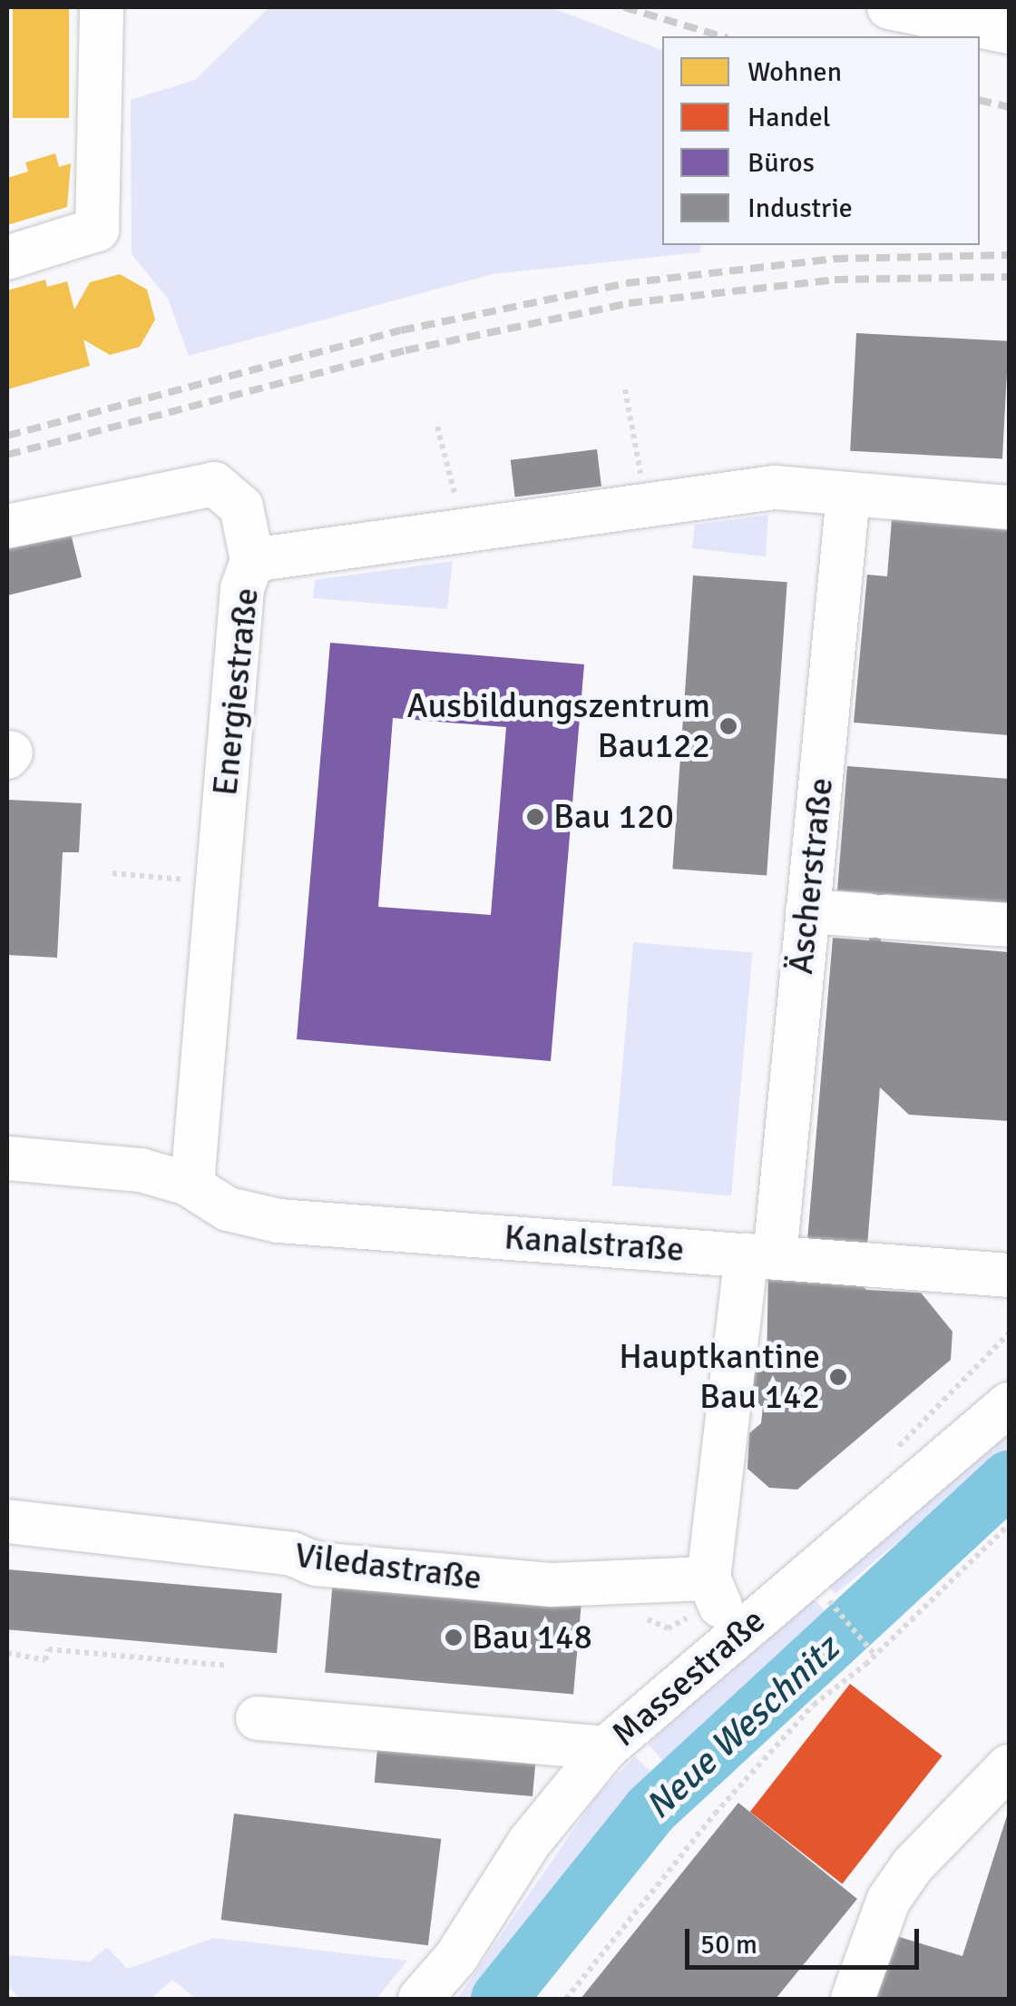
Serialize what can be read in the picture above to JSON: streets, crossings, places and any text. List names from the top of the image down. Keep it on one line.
{"streets":{"street":["Energiestraße","Äscherstraße","Kanalstraße","Viledastraße","Massestraße"]},"crossings":[["Energiestraße","Äscherstraße"],["Energiestraße","Kanalstraße"],["Äscherstraße","Kanalstraße"],["Äscherstraße","Viledastraße"],["Äscherstraße","Massestraße"],["Viledastraße","Massestraße"]],"water":["Neue Weschnitz"],"places":["Ausbildungszentrum Bau122","Bau 120","Hauptkantine Bau 142","Bau 148"],"legend":["Wohnen","Handel","Büros","Industrie"],"scale_bar":"50 m"}
